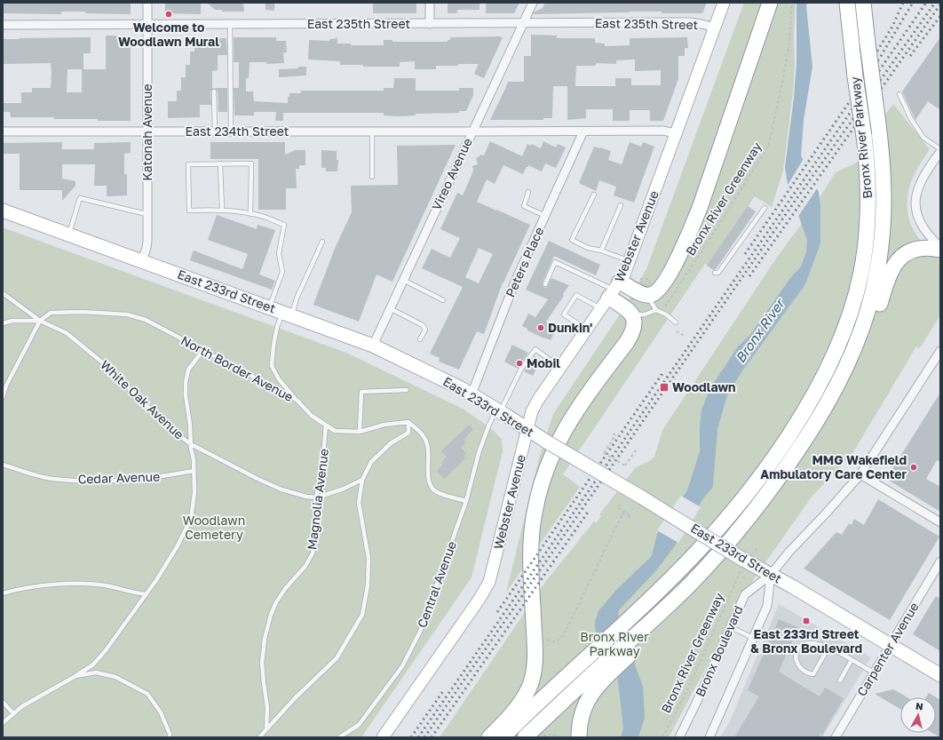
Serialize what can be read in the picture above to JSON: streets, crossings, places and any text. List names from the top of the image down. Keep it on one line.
{"streets":{"highway":["Bronx River Parkway"],"main road":["Webster Avenue","East 233rd Street"],"street":["East 235th Street","East 234th Street","Katonah Avenue","Vireo Avenue","Peters Place","Carpenter Avenue","Bronx Boulevard"],"lane":["North Border Avenue","White Oak Avenue","Cedar Avenue","Magnolia Avenue","Central Avenue"],"path":["Bronx River Greenway"]},"crossings":[["East 235th Street","Katonah Avenue"],["East 235th Street","Vireo Avenue"],["East 235th Street","Webster Avenue"],["East 234th Street","Katonah Avenue"],["East 234th Street","Vireo Avenue"],["East 234th Street","Webster Avenue"],["East 234th Street","Peters Place"],["Katonah Avenue","East 233rd Street"],["Vireo Avenue","East 233rd Street"],["Webster Avenue","East 233rd Street"],["Webster Avenue","Central Avenue"],["Peters Place","East 233rd Street"],["East 233rd Street","Central Avenue"],["East 233rd Street","Carpenter Avenue"],["East 233rd Street","Bronx Boulevard"],["North Border Avenue","White Oak Avenue"],["North Border Avenue","Magnolia Avenue"],["White Oak Avenue","Magnolia Avenue"]],"water":["Bronx River"],"parks":["Woodlawn Cemetery","Bronx River Parkway"],"places":{"other":["Welcome to Woodlawn Mural","Dunkin'","Mobil","MMG Wakefield Ambulatory Care Center"],"transit":["Woodlawn","East 233rd Street & Bronx Boulevard"]},"north":"top"}
